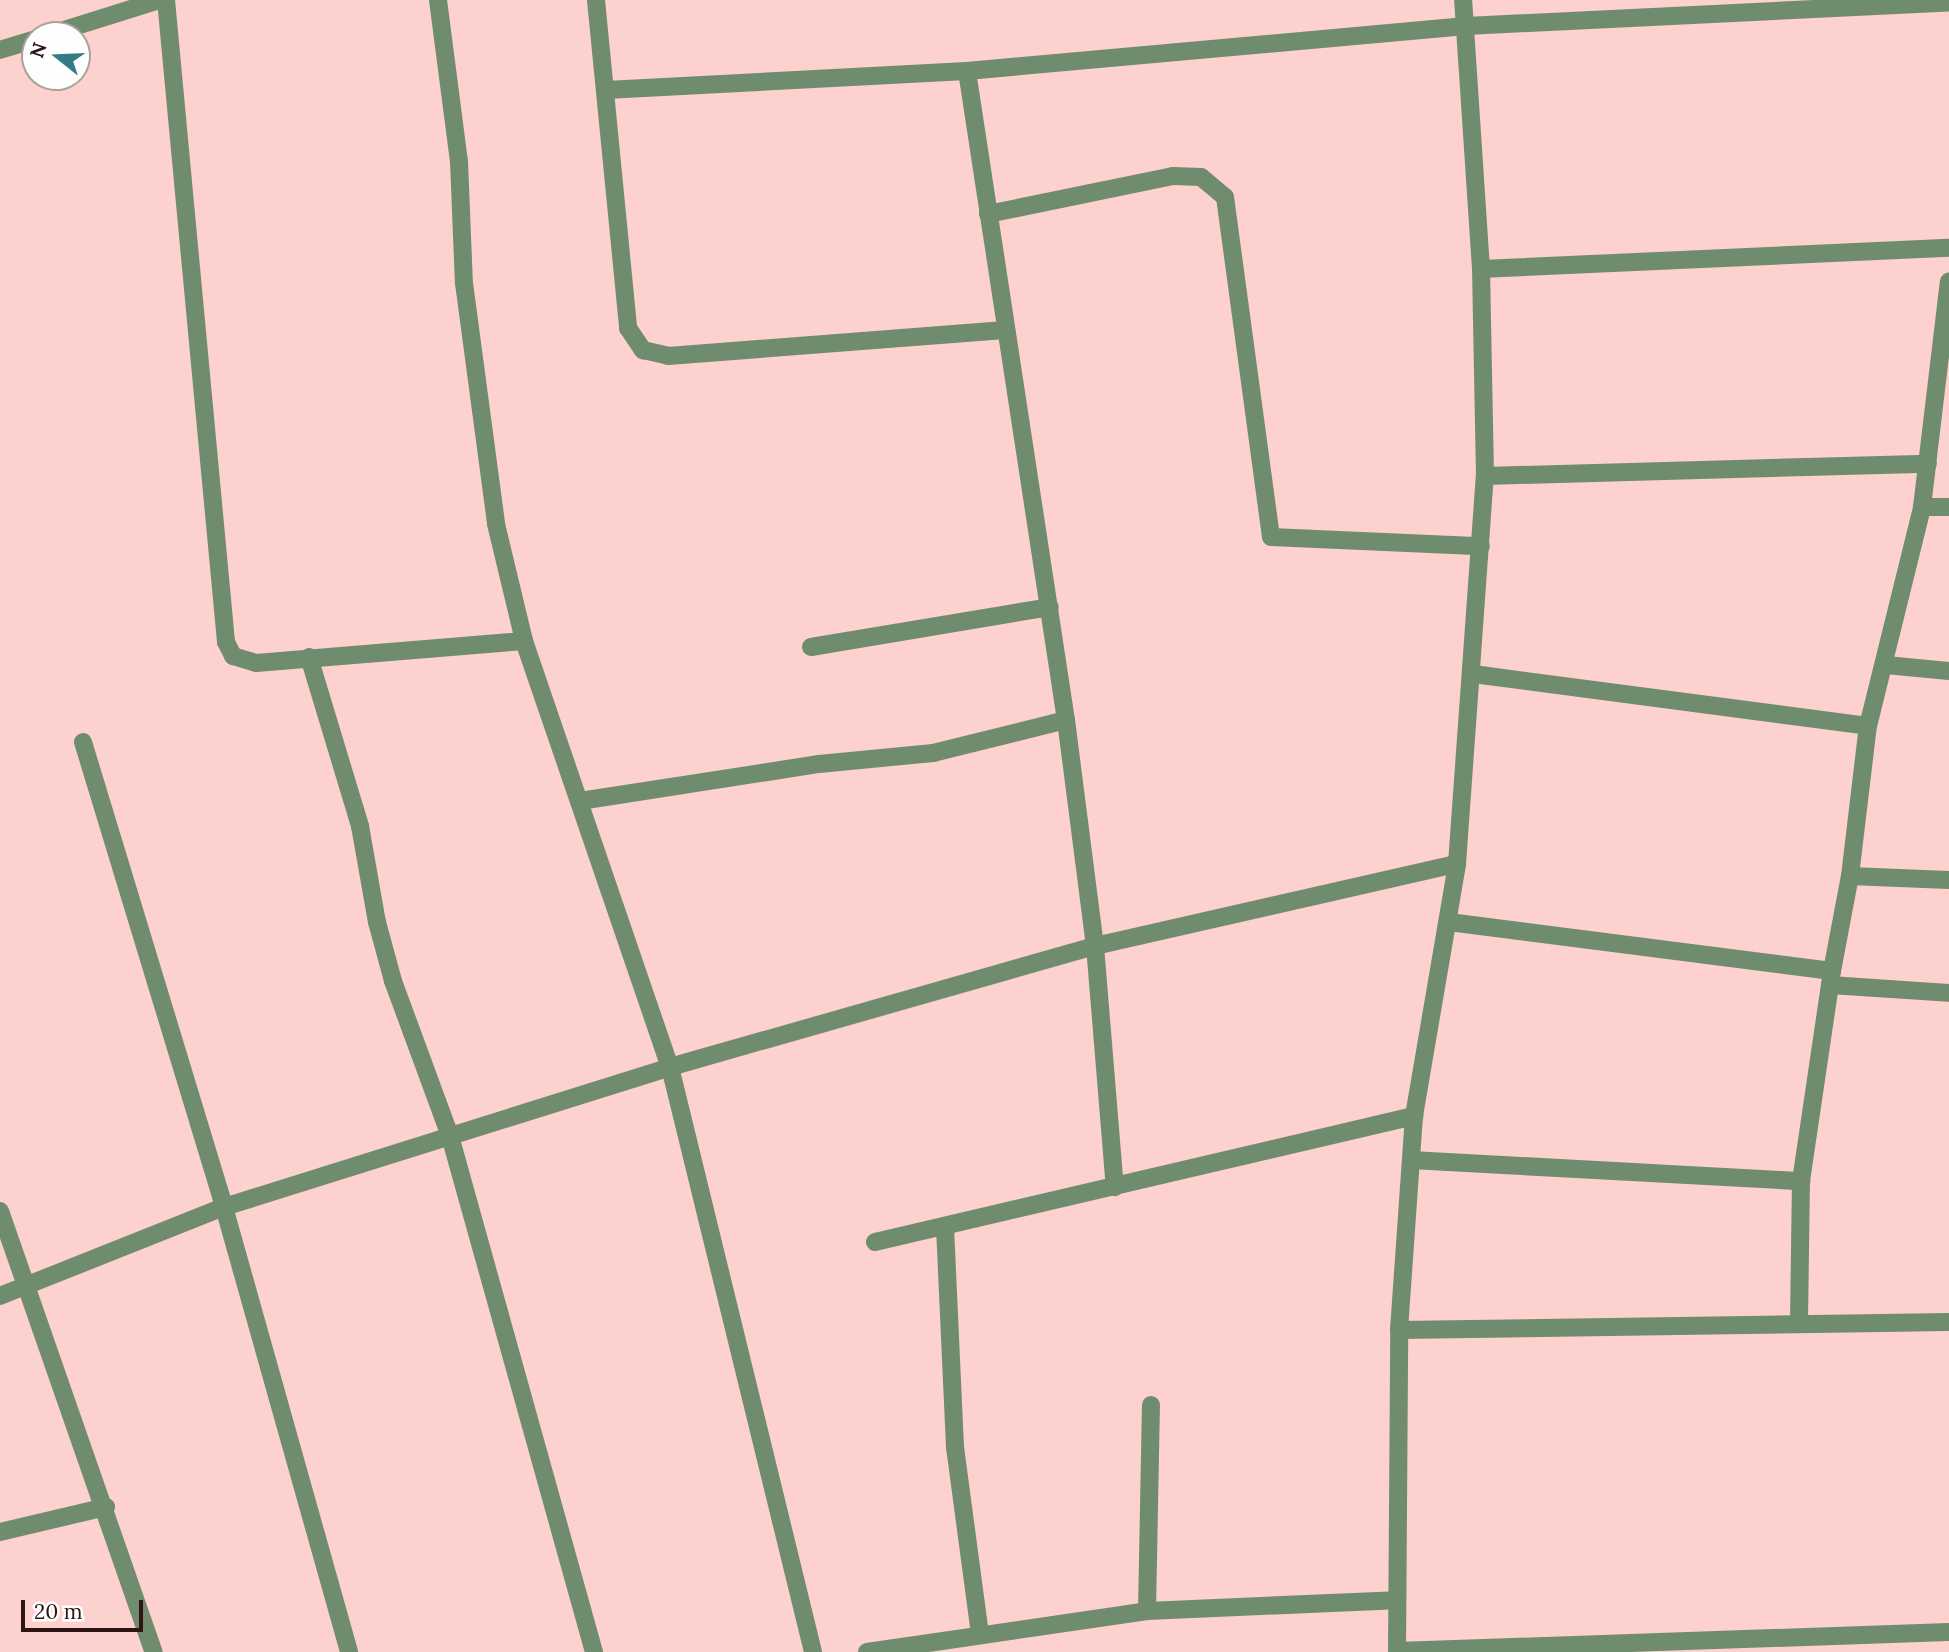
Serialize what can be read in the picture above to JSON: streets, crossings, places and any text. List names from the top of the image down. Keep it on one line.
{"scale_bar":"20 m","north":"left"}
